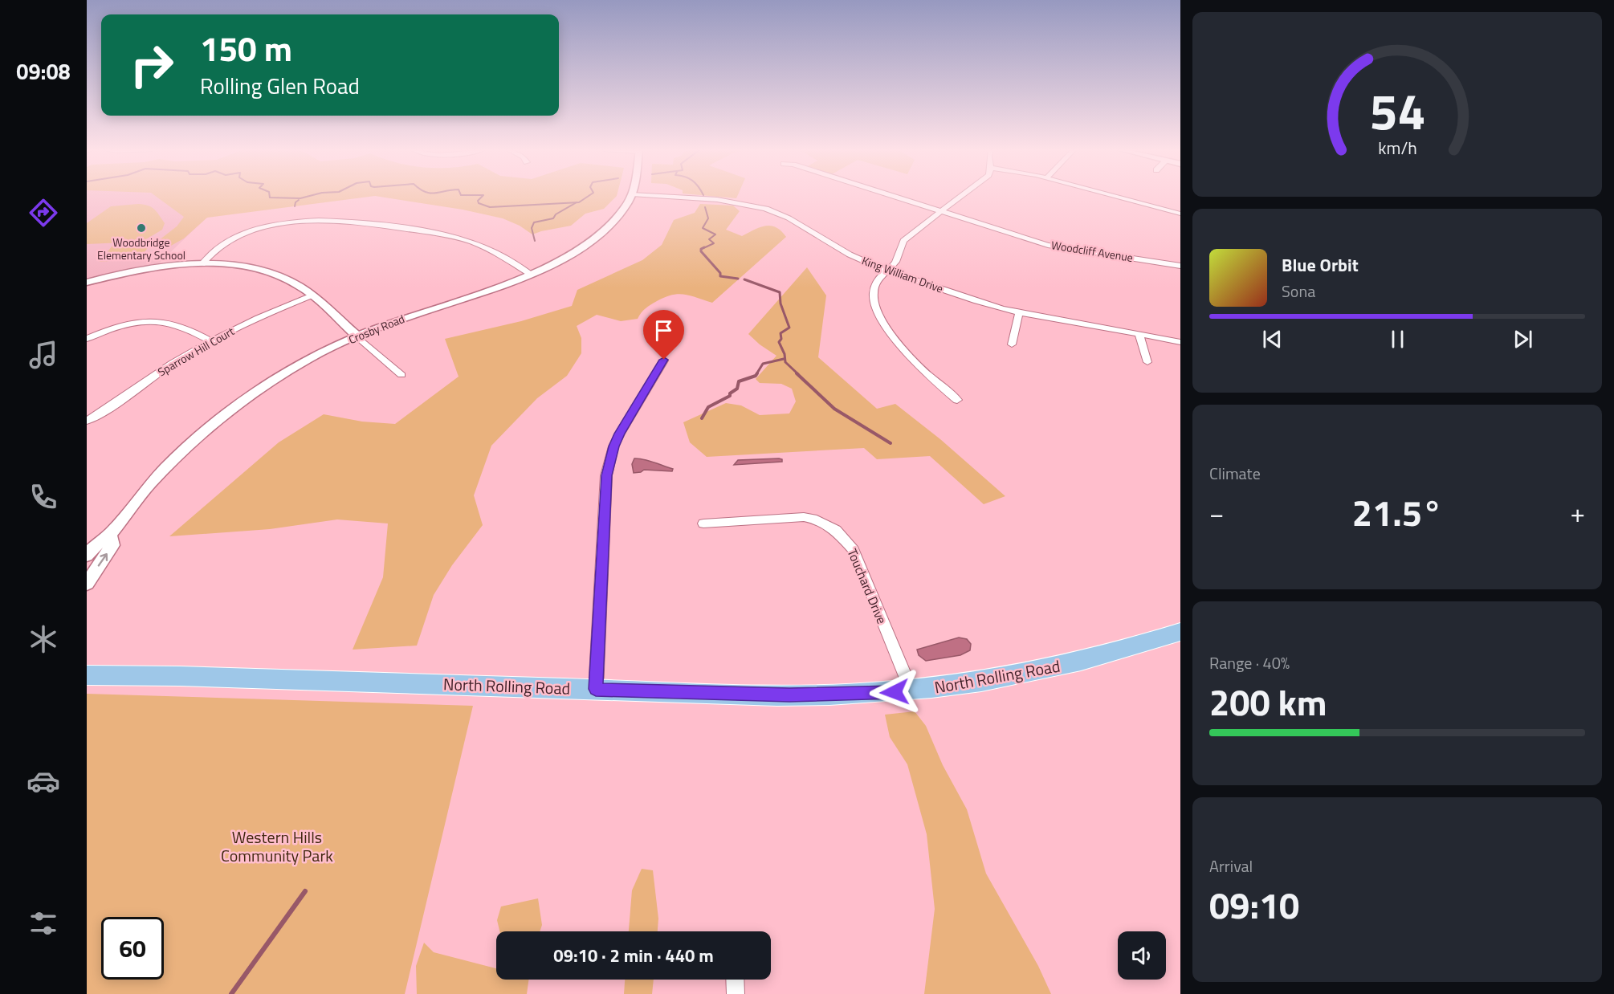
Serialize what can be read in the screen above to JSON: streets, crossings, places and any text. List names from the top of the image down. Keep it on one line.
{"streets":{"main road":["North Rolling Road"],"street":["Woodcliff Avenue","King William Drive","Crosby Road","Sparrow Hill Court","Touchard Drive"]},"crossings":[["Touchard Drive","North Rolling Road"]],"parks":["Western Hills Community Park"],"places":["Woodbridge Elementary School"],"page":{"tabs":"09:08","turn":["150 m","Rolling Glen Road"],"song":["Blue Orbit","Sona"],"tile":["Climate",["Range · 40%","200 km"],["Arrival","09:10"]],"heat":["−","21.5°","+"],"limit":"60","trip":"09:10 · 2 min · 440 m","gauge":["54","km/h"]}}
